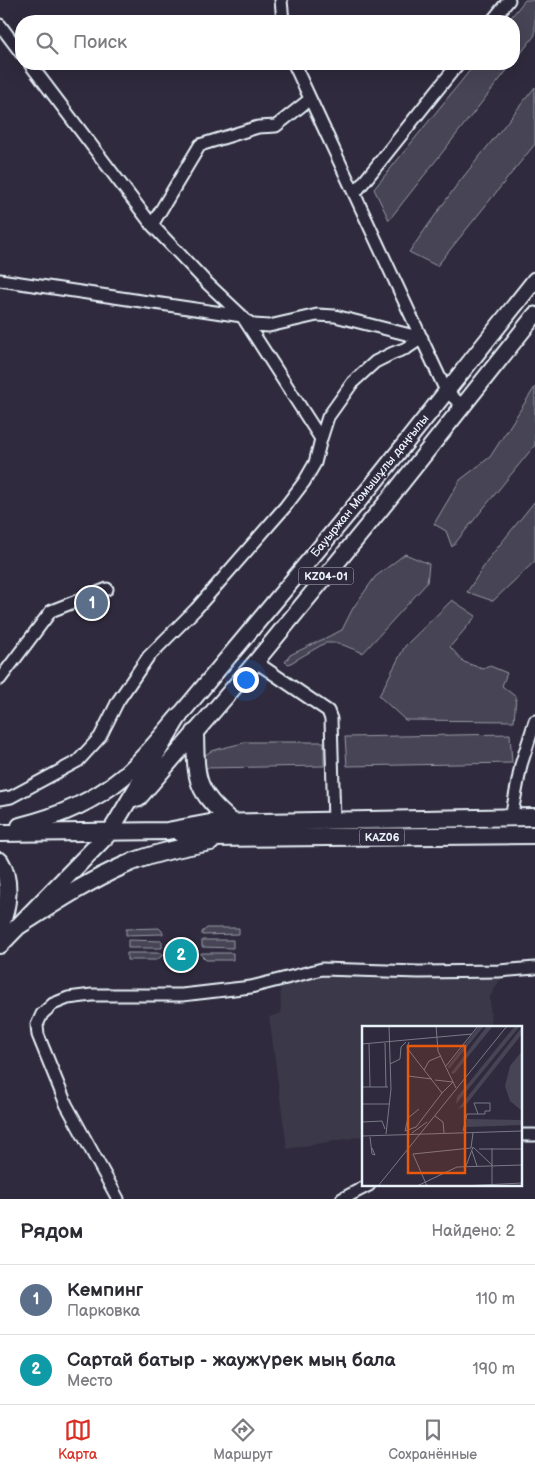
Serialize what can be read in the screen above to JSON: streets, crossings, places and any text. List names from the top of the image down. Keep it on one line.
{"streets":{"highway":["KZ04-01","KАZ06"],"main road":["Бауыржан Момышұлы даңғылы"]},"crossings":[["Бауыржан Момышұлы даңғылы","KZ04-01"],["Бауыржан Момышұлы даңғылы","KАZ06"],["KZ04-01","KАZ06"]],"page":{"search":"Поиск","pins":["1","2"],"heading":["Рядом","Найдено: 2"],"list":[{"mark":"1","name":"Кемпинг","note":"Парковка","value":"110 m"},{"mark":"2","name":"Сартай батыр - жаужүрек мың бала","note":"Место","value":"190 m"}],"nav":["Карта","Маршрут","Сохранённые"]}}
